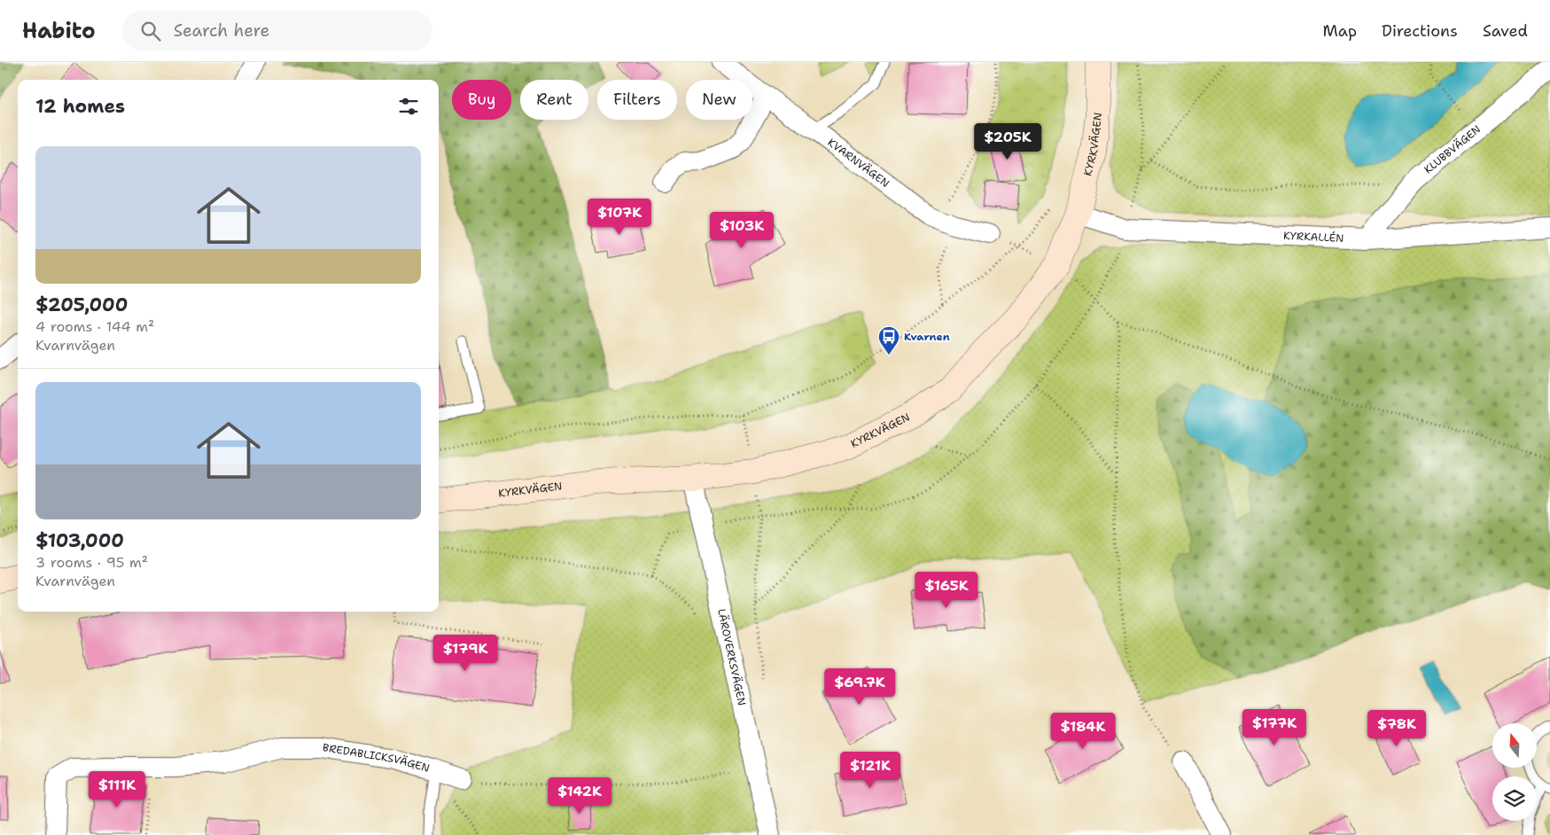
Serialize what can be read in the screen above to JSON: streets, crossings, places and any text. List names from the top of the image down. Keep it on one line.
{"streets":{"street":["KYRKVÄGEN","KLUBBVÄGEN","KVARNVÄGEN","KYRKALLÉN","LÄROVERKSVÄGEN","BREDABLICKSVÄGEN"]},"crossings":[["KYRKVÄGEN","KYRKALLÉN"],["KYRKVÄGEN","LÄROVERKSVÄGEN"],["KLUBBVÄGEN","KYRKALLÉN"]],"places":{"bus stop":["Kvarnen"]},"north":"top","page":{"header":"Habito","search":"Search here","nav":["Map","Directions","Saved"],"chip":["Buy","Rent","Filters","New"],"heading":"12 homes","price":["$205K","$107K","$103K","$165K","$179K","$69.7K","$177K","$78K","$184K","$121K","$111K","$142K"],"list":[{"name":"$205,000","note":"4 rooms · 144 m² · Kvarnvägen"},{"name":"$103,000","note":"3 rooms · 95 m² · Kvarnvägen"}]}}
